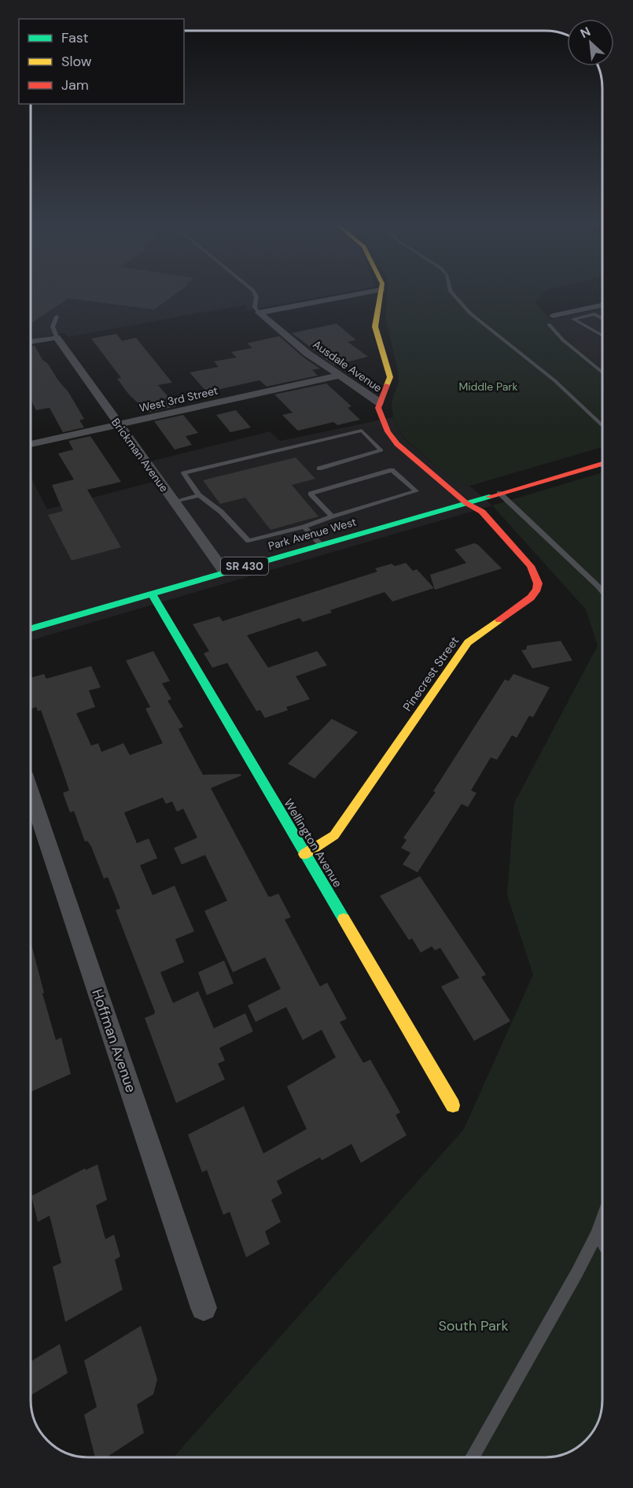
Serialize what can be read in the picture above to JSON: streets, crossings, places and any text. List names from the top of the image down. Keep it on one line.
{"streets":{"street":["Ausdale Avenue","West 3rd Street","Brickman Avenue","Park Avenue West","SR 430","Pinecrest Street","Wellington Avenue","Hoffman Avenue"]},"crossings":[["Ausdale Avenue","West 3rd Street"],["West 3rd Street","Brickman Avenue"],["Brickman Avenue","Park Avenue West"],["Park Avenue West","Pinecrest Street"],["Park Avenue West","Wellington Avenue"],["Pinecrest Street","Wellington Avenue"]],"parks":["Middle Park","South Park"],"legend":["Fast","Slow","Jam"],"north":"top left"}
